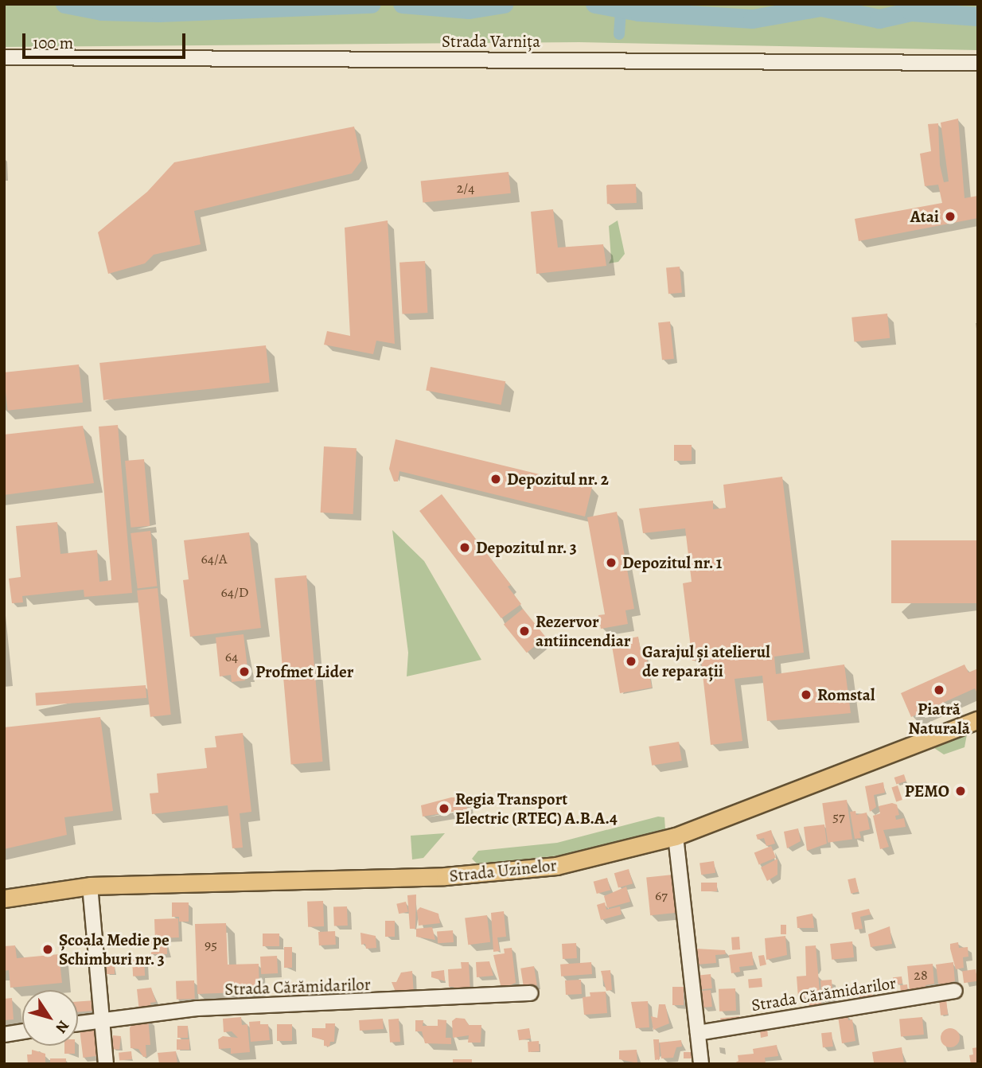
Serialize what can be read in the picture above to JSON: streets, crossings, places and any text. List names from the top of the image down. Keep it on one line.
{"streets":{"main road":["Strada Uzinelor"],"street":["Strada Varnița","Strada Cărămidarilor"]},"places":["Atai","Depozitul nr. 2","Depozitul nr. 3","Depozitul nr. 1","Rezervor antiincendiar","Garajul și atelierul de reparații","Profmet Lider","Piatră Naturală","Romstal","PEMO","Regia Transport Electric (RTEC) A.B.A.4","Școala Medie pe Schimburi nr. 3"],"house_numbers":["2/4","64/A","64/D","64","57","67","95","28"],"scale_bar":"100 m","north":"bottom right"}
